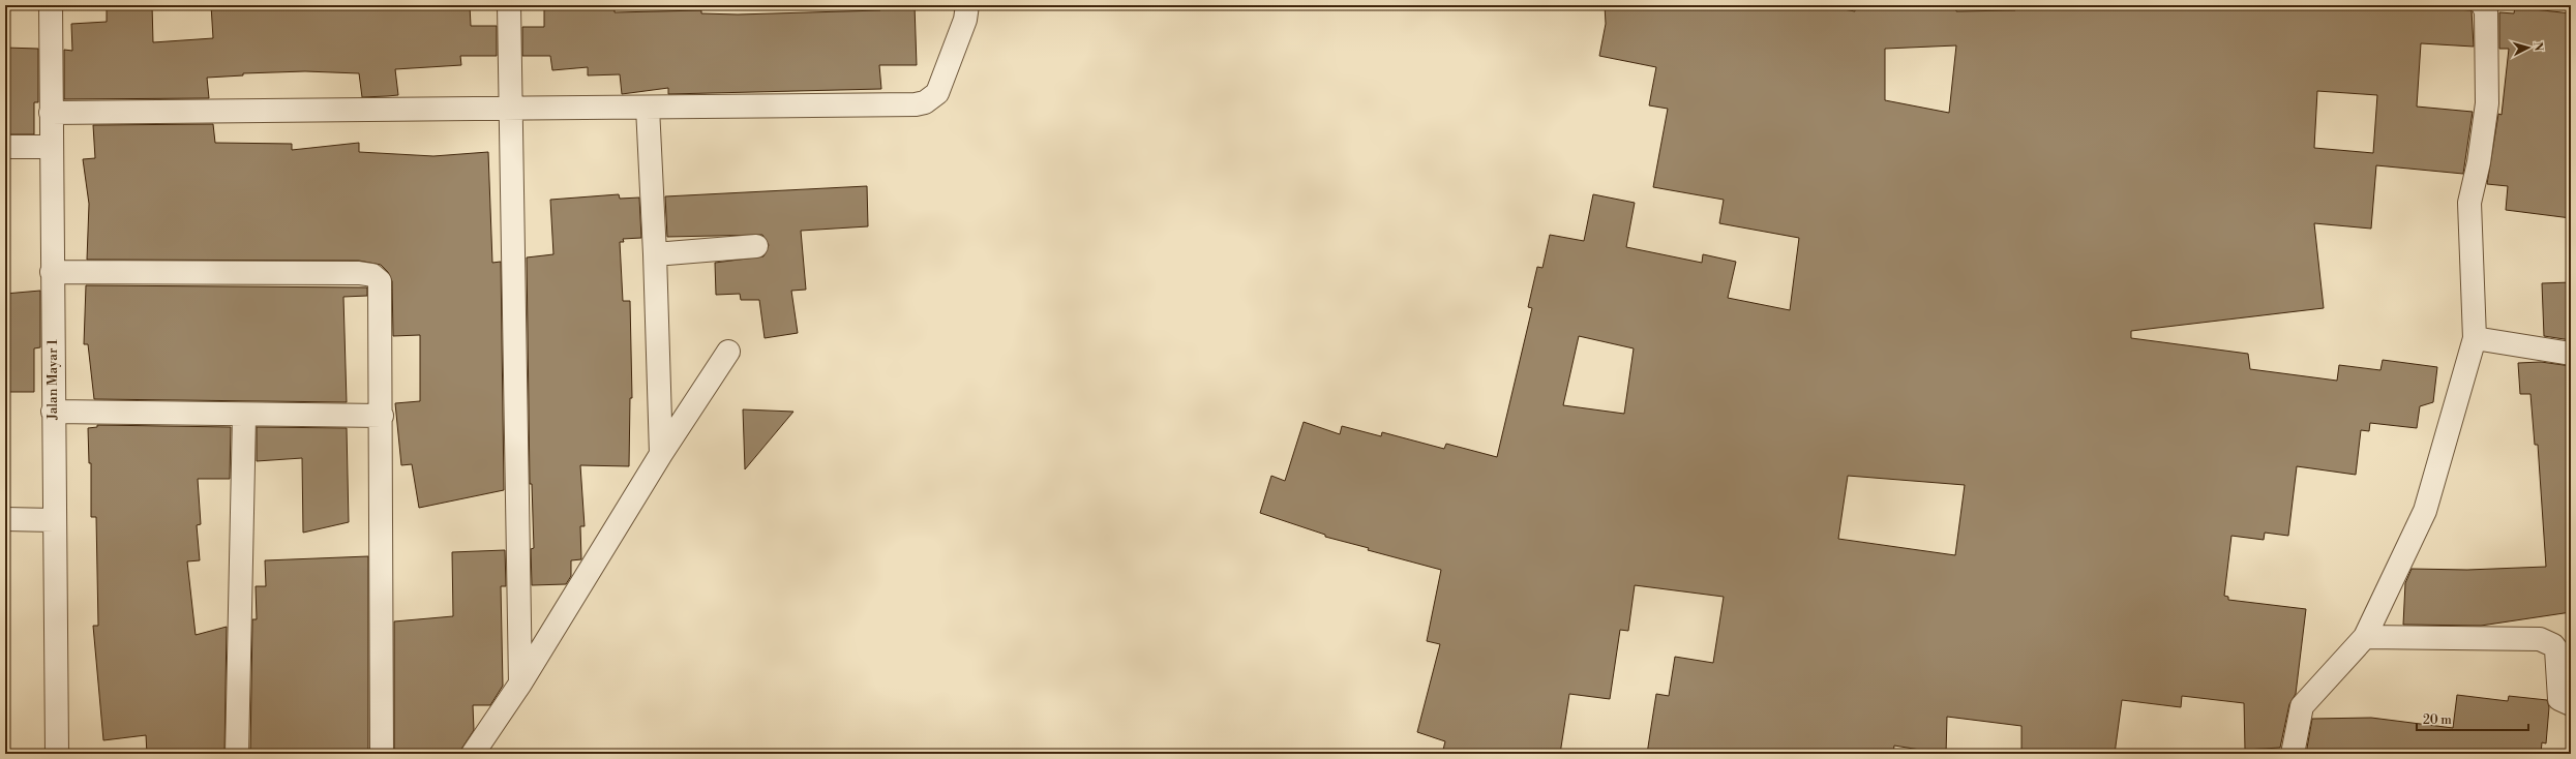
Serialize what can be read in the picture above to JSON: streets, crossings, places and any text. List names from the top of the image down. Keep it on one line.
{"streets":{"street":["Jalan Mayar 1"]},"scale_bar":"20 m","north":"right"}
